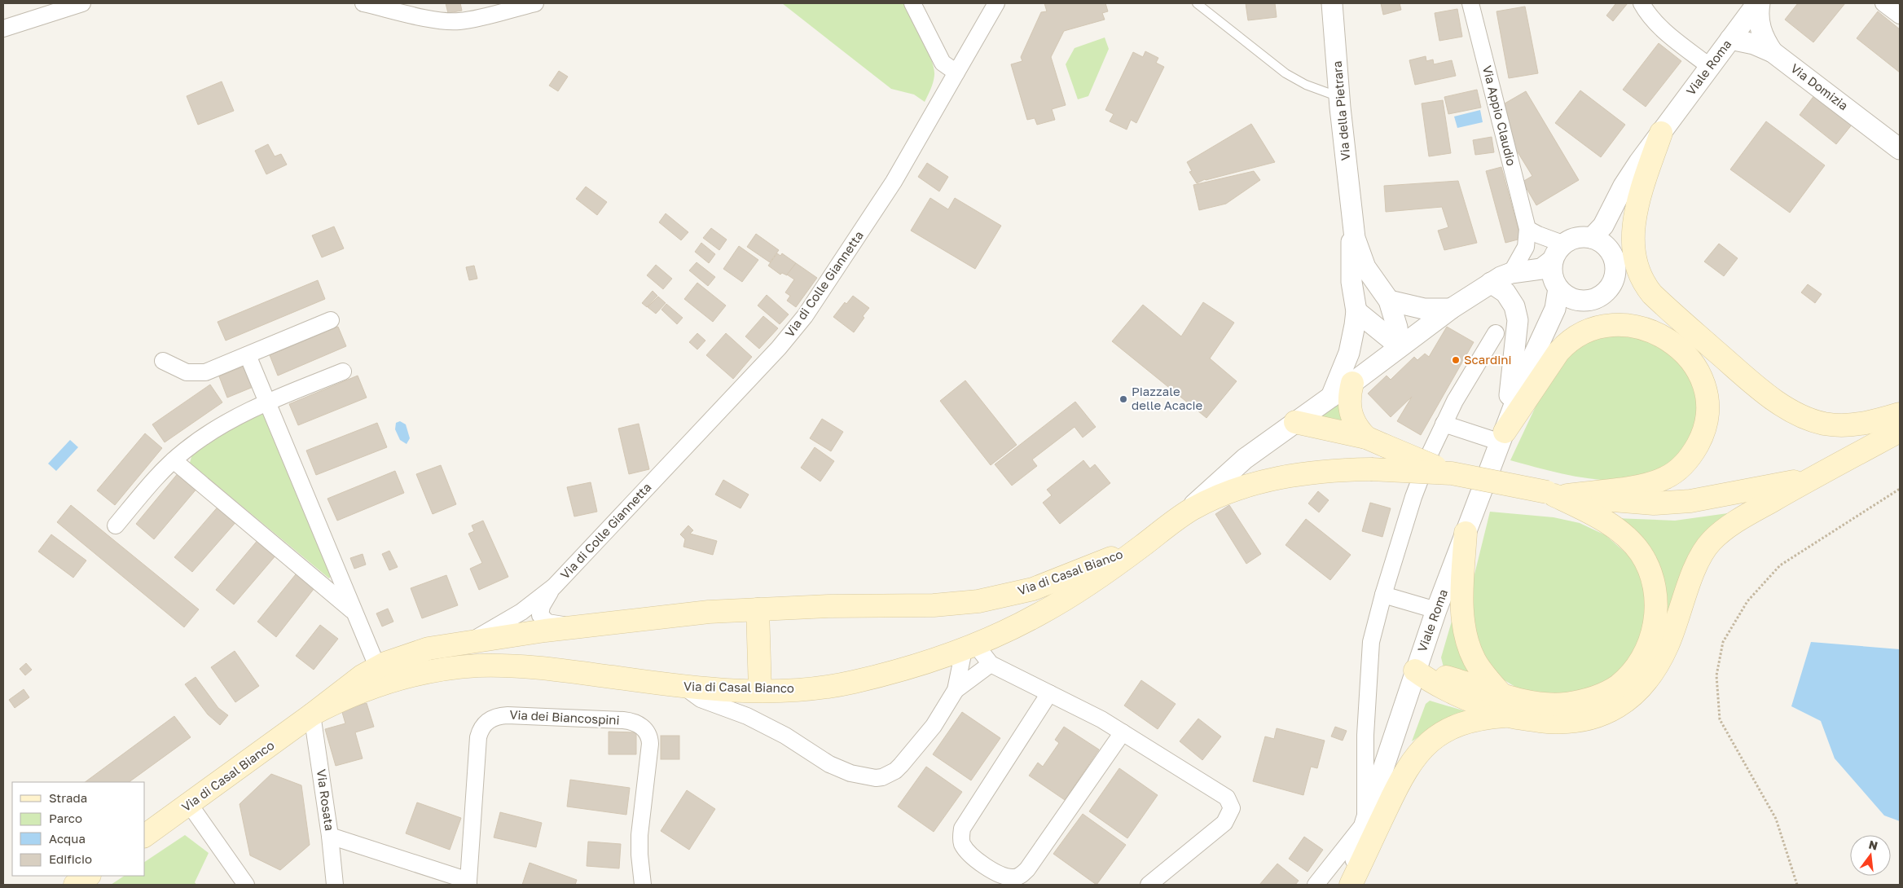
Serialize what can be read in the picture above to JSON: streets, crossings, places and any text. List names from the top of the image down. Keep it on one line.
{"streets":{"main road":["Via di Casal Bianco"],"street":["Viale Roma","Via Domizia","Via della Pietrara","Via Appio Claudio","Via di Colle Giannetta","Via dei Biancospini","Via Rosata"]},"crossings":[["Viale Roma","Via Domizia"],["Via di Colle Giannetta","Via di Casal Bianco"],["Via di Casal Bianco","Via Rosata"]],"places":["Scardini","Piazzale delle Acacie"],"legend":["Strada","Parco","Acqua","Edificio"],"north":"top"}
